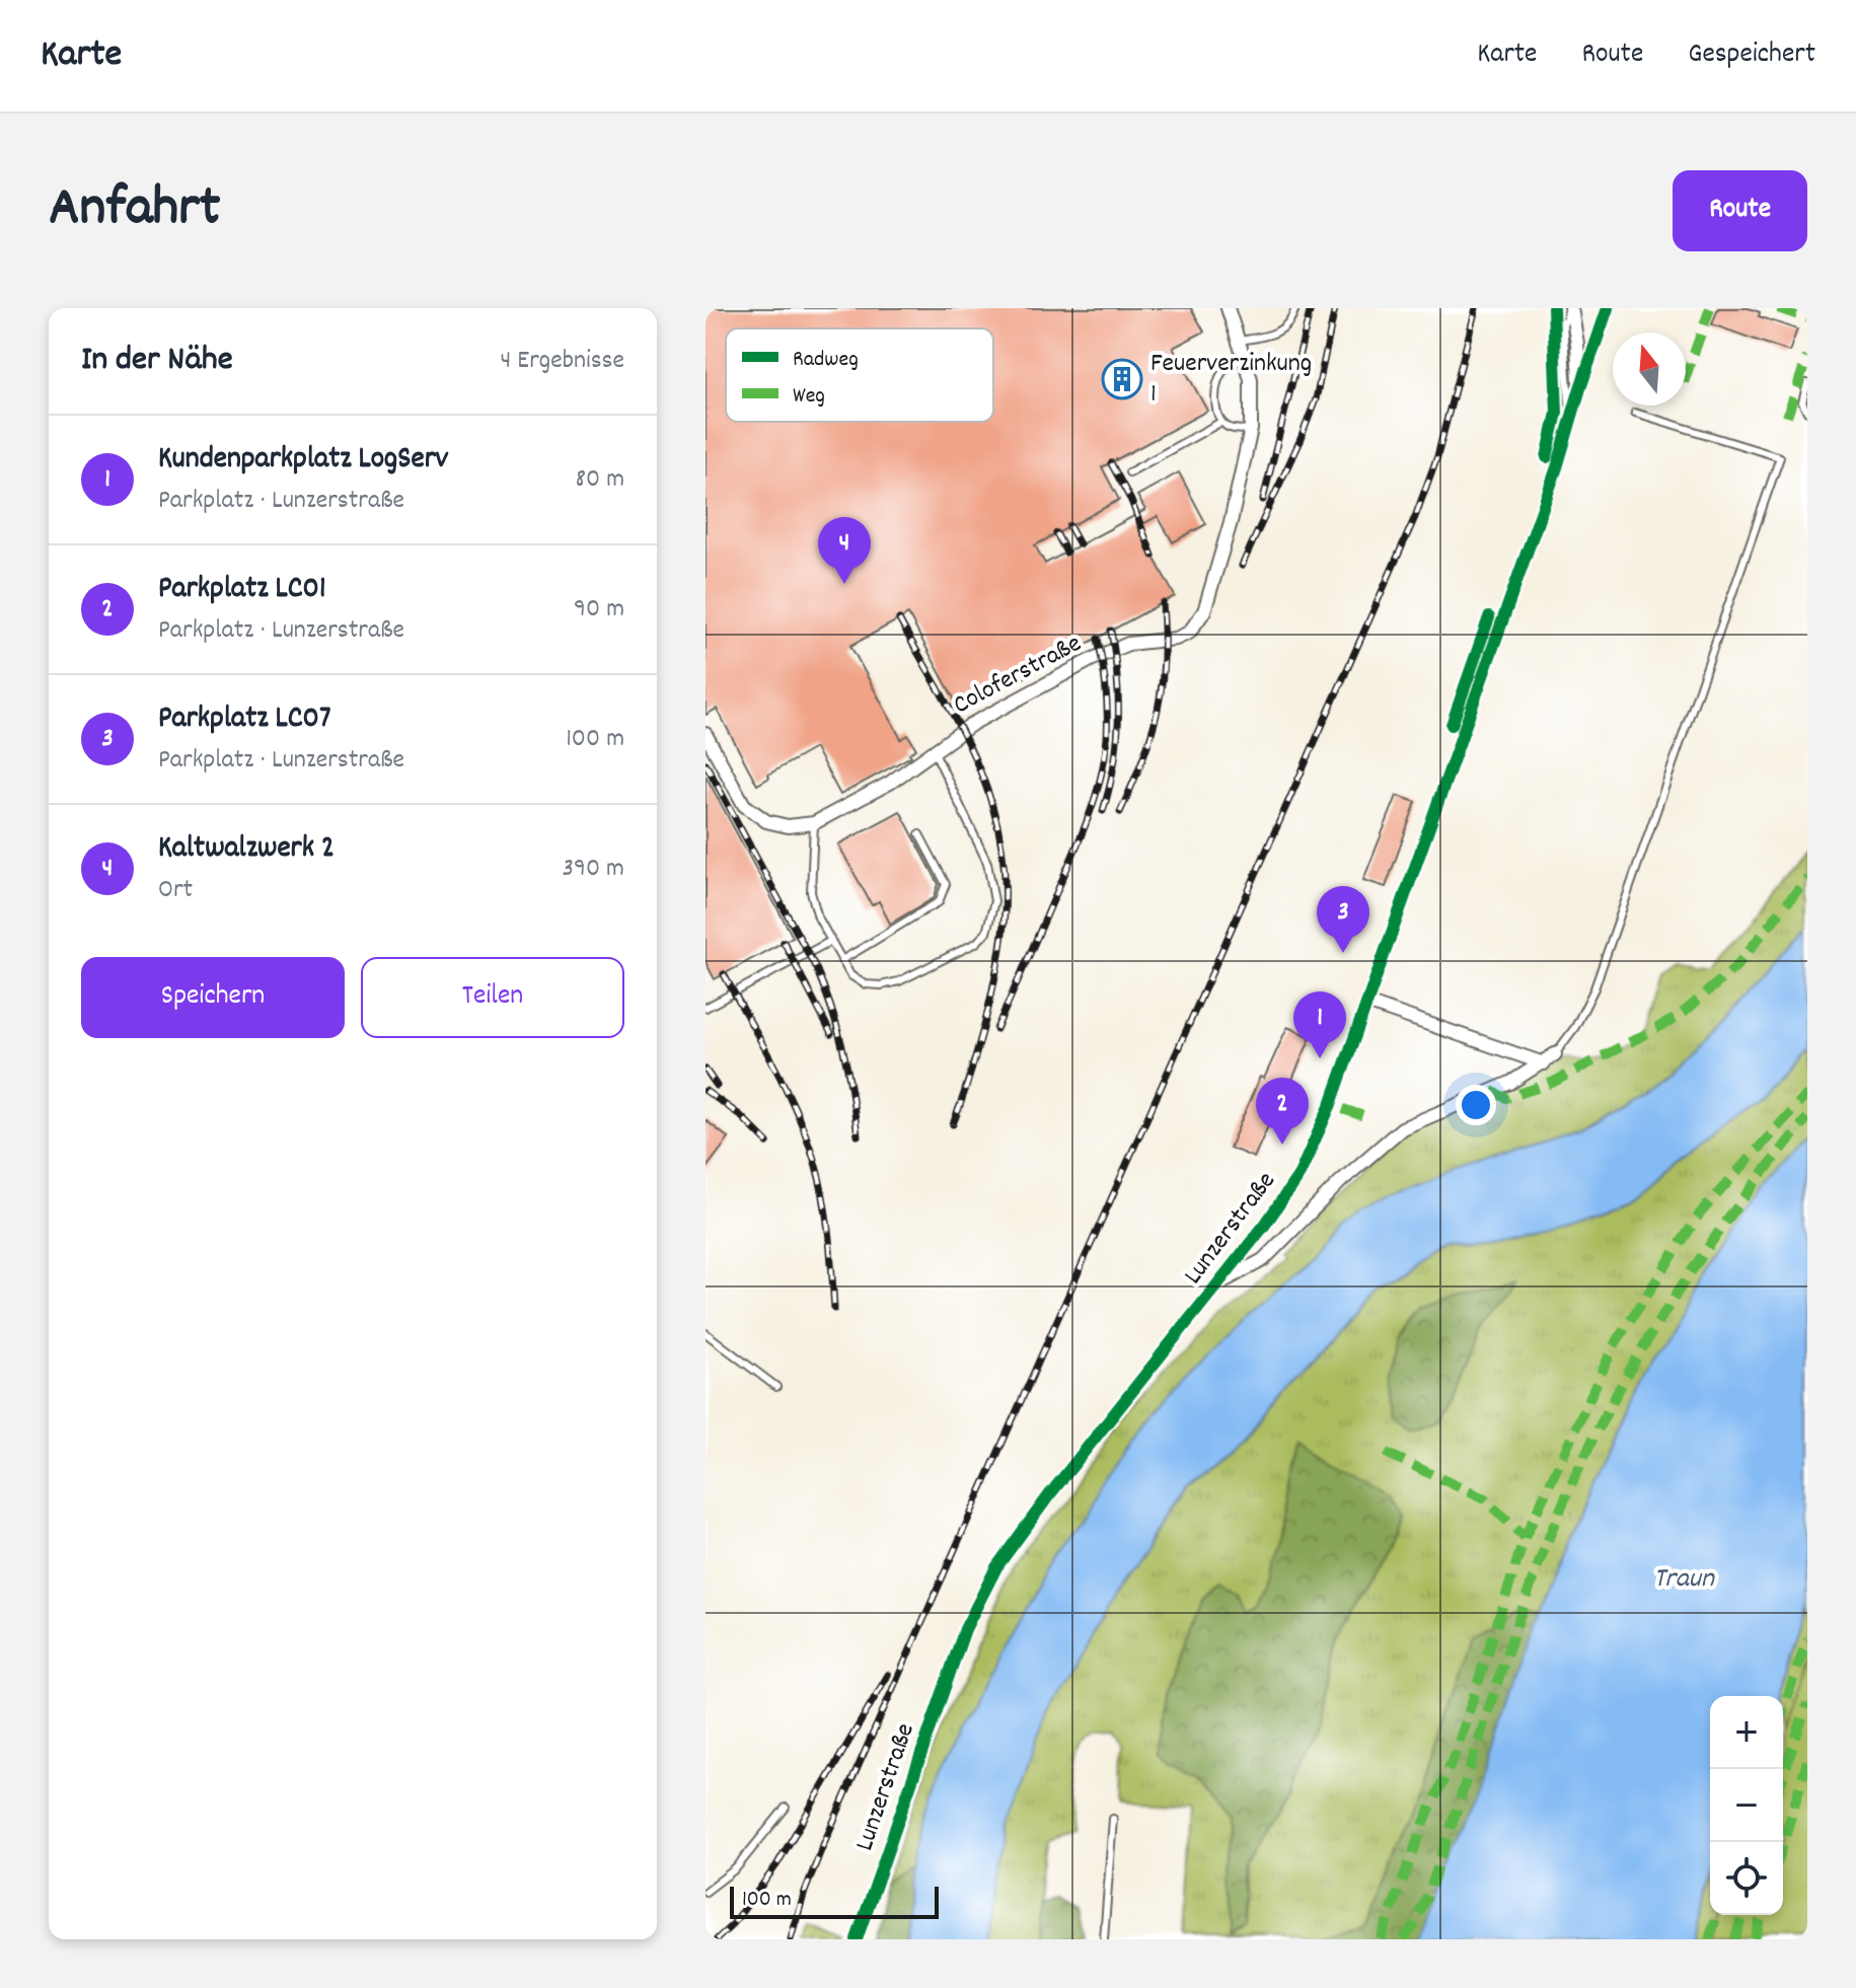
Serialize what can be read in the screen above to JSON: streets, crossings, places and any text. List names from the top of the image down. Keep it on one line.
{"streets":{"street":["Coloferstraße","Lunzerstraße"]},"water":["Traun"],"places":{"building":["Feuerverzinkung 1"]},"legend":["Radweg","Weg"],"scale_bar":"100 m","north":"top","page":{"header":"Karte","nav":["Karte","Route","Gespeichert"],"title":"Anfahrt","buttons":["Route",["Speichern","Teilen"]],"heading":["In der Nähe","4 Ergebnisse"],"list":[{"mark":"1","name":"Kundenparkplatz LogServ","note":"Parkplatz · Lunzerstraße","value":"80 m"},{"mark":"2","name":"Parkplatz LC01","note":"Parkplatz · Lunzerstraße","value":"90 m"},{"mark":"3","name":"Parkplatz LC07","note":"Parkplatz · Lunzerstraße","value":"100 m"},{"mark":"4","name":"Kaltwalzwerk 2","note":"Ort","value":"390 m"}],"pins":["4","3","1","2"],"map_buttons":["+","−"],"scale":"100 m"}}
